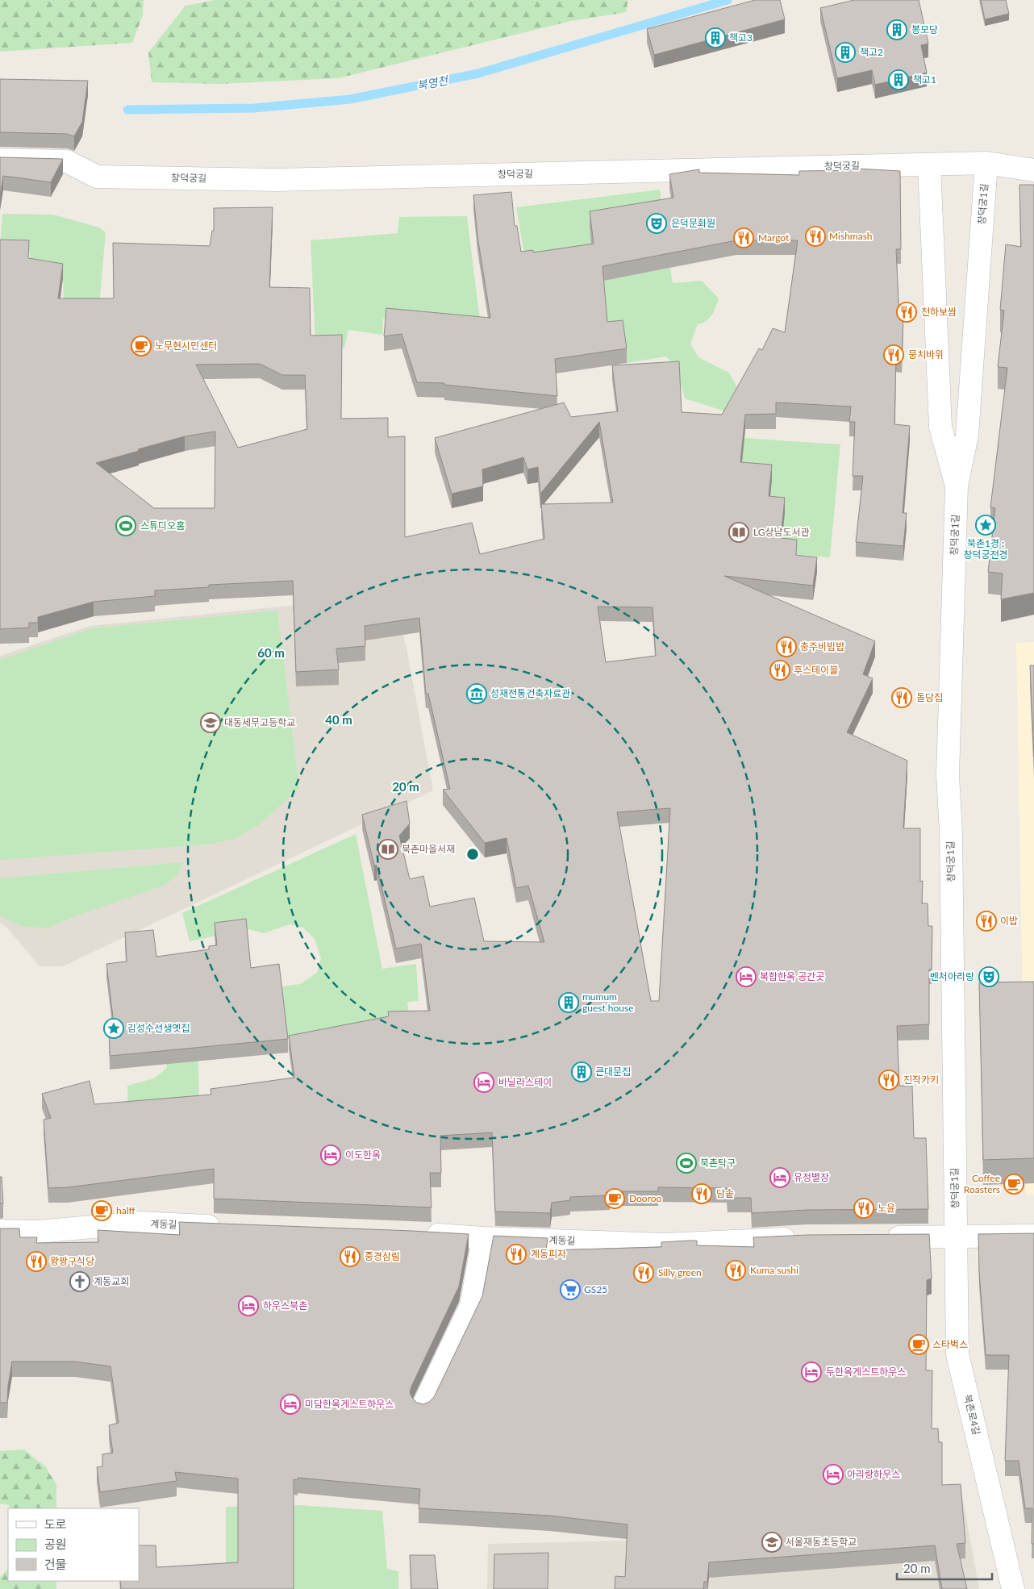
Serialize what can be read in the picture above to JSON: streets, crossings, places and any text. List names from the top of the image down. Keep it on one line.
{"streets":{"street":["창덕궁길","창덕궁1길","계동길","북촌로4길"]},"crossings":[["창덕궁길","창덕궁1길"],["창덕궁1길","북촌로4길"]],"water":["북영천"],"places":{"building":["봉모당","책고3","책고2","책고1","mumum guest house","큰대문집"],"theatre":["은덕문화원","벤처아리랑"],"restaurant":["Mishmash","Margot","천하보쌈","뭉치바위","충주비빔밥","후스테이블","돌담집","이밥","진작카키","담솥","노윤","계동피자","중경삼림","왕짱구식당","Kuma sushi","Silly green"],"cafe":["노무현시민센터","Coffee Roasters","Dooroo","halff","스타벅스"],"place":["북촌1경 : 창덕궁전경","김성수선생옛집"],"sports":["스튜디오홈","북촌탁구"],"library":["LG상남도서관","북촌마을서재"],"museum":["성재전통건축자료관"],"school or university":["대동세무고등학교","서울재동초등학교"],"hotel":["복합한옥 공간곳","바닐라스테이","이도한옥","유정별장","하우스북촌","두한옥게스트하우스","미담한옥게스트하우스","아리랑하우스"],"church":["계동교회"],"supermarket":["GS25"]},"legend":["도로","공원","건물"],"scale_bar":"20 m","rings":["60 m","40 m","20 m"]}
